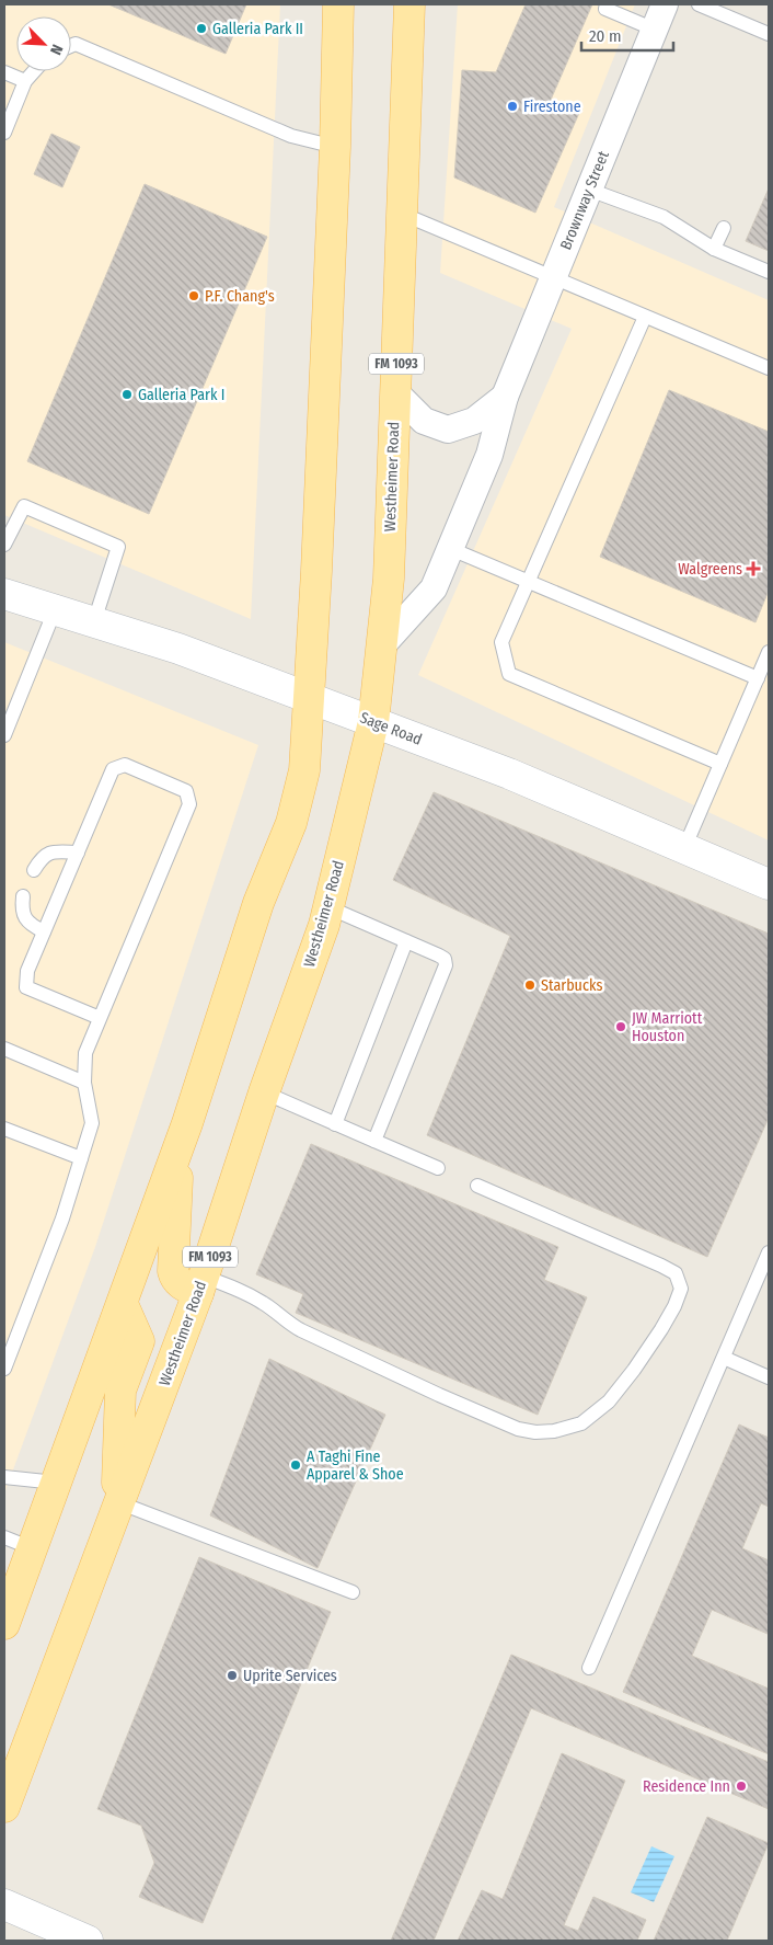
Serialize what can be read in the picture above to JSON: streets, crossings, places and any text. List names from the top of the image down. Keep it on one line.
{"streets":{"main road":["FM 1093","Westheimer Road","Sage Road"],"street":["Brownway Street"]},"crossings":[["Brownway Street","Westheimer Road"],["Westheimer Road","Sage Road"]],"places":{"other":["Galleria Park II","Firestone","P.F. Chang's","Galleria Park I","Starbucks","JW Marriott Houston","A Taghi Fine Apparel & Shoe","Uprite Services","Residence Inn"],"health":["Walgreens"]},"scale_bar":"20 m","north":"bottom right"}
